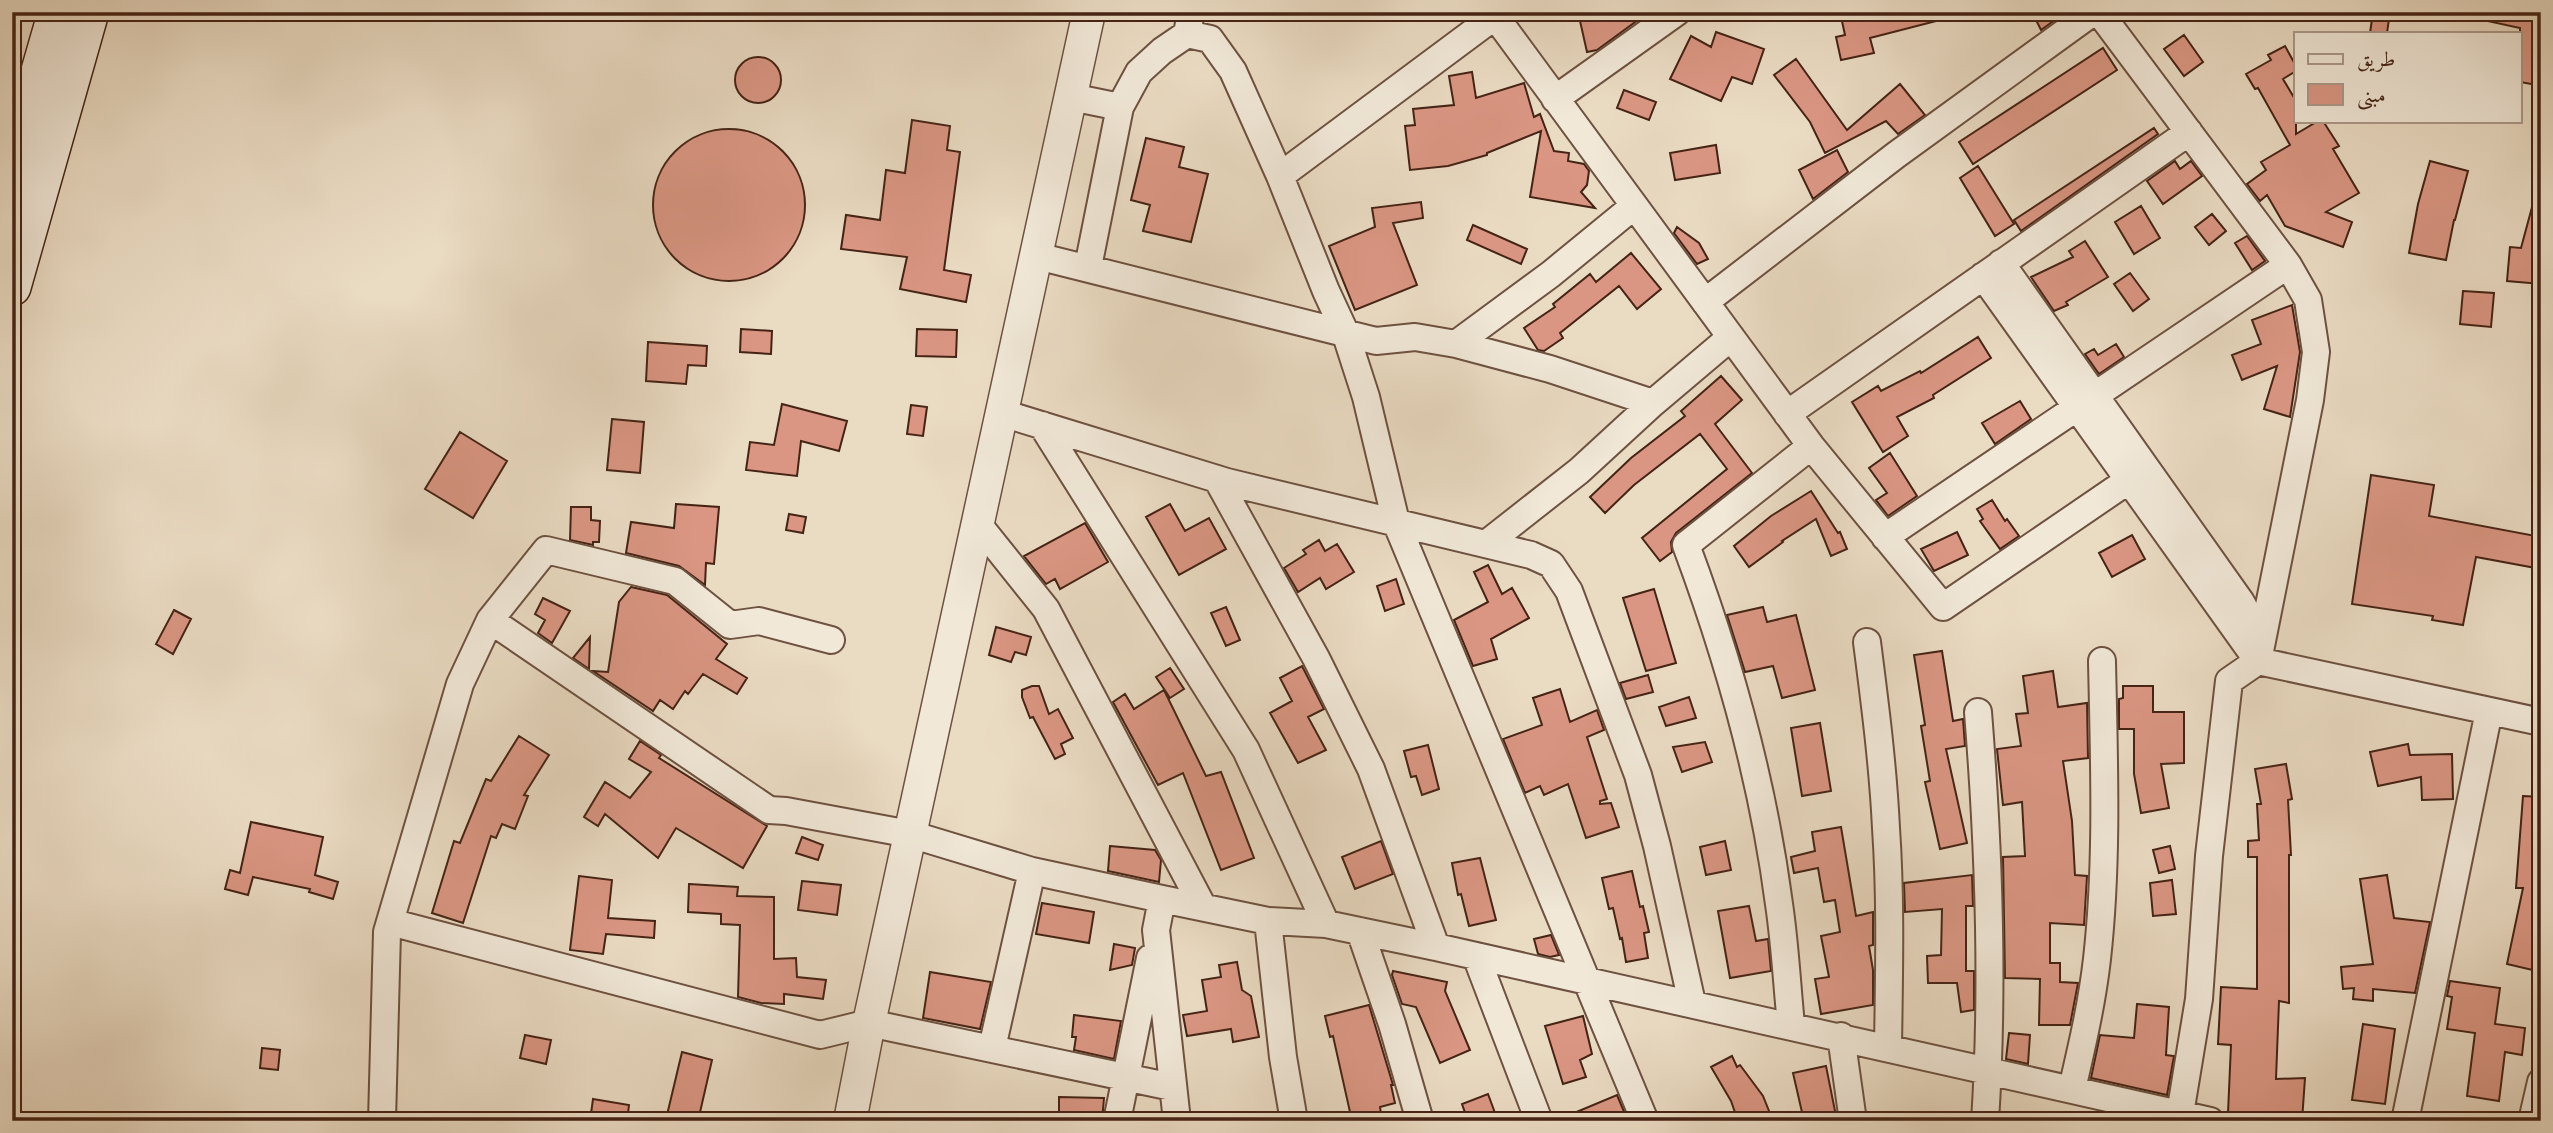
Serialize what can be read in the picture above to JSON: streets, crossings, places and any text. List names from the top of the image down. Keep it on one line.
{"legend":["طريق","مبنى"]}
